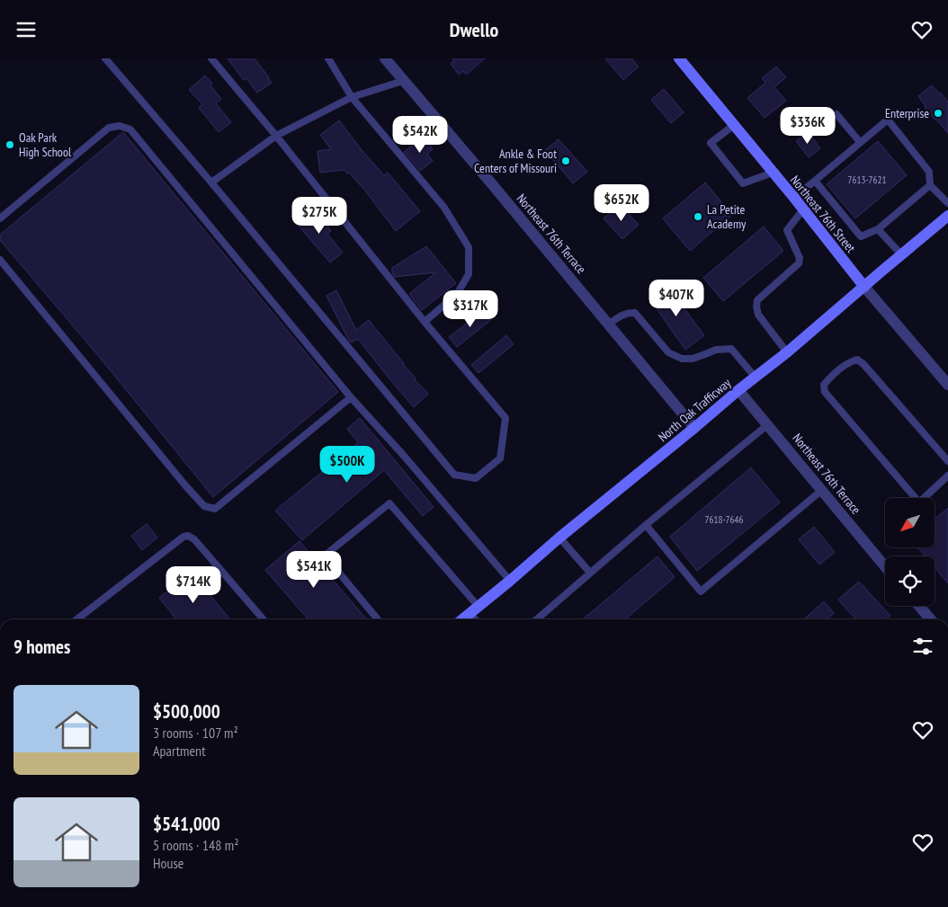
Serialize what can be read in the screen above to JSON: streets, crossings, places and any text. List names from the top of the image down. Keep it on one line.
{"streets":{"main road":["Northeast 76th Street","North Oak Trafficway"],"street":["Northeast 76th Terrace"]},"crossings":[["Northeast 76th Street","North Oak Trafficway"],["Northeast 76th Terrace","North Oak Trafficway"]],"places":["Enterprise","Oak Park High School","Ankle & Foot Centers of Missouri","La Petite Academy"],"house_numbers":["7613-7621","7618-7646"],"north":"bottom left","page":{"header":"Dwello","price":["$336K","$542K","$652K","$275K","$407K","$317K","$500K","$541K","$714K"],"heading":"9 homes","list":[{"name":"$500,000","note":"3 rooms · 107 m² · Apartment"},{"name":"$541,000","note":"5 rooms · 148 m² · House"}]}}
